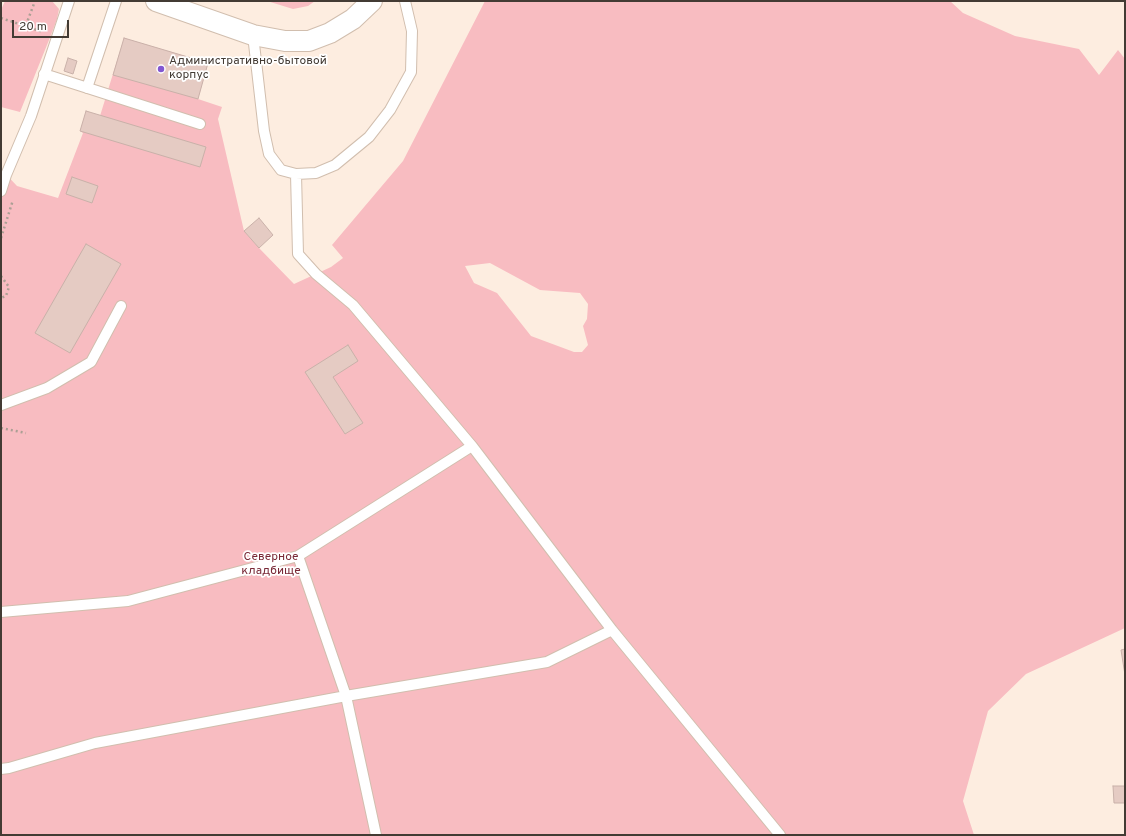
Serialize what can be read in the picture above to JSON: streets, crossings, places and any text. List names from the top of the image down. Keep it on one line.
{"parks":["Северное кладбище"],"places":["Административно-бытовой корпус"],"scale_bar":"20 m"}
